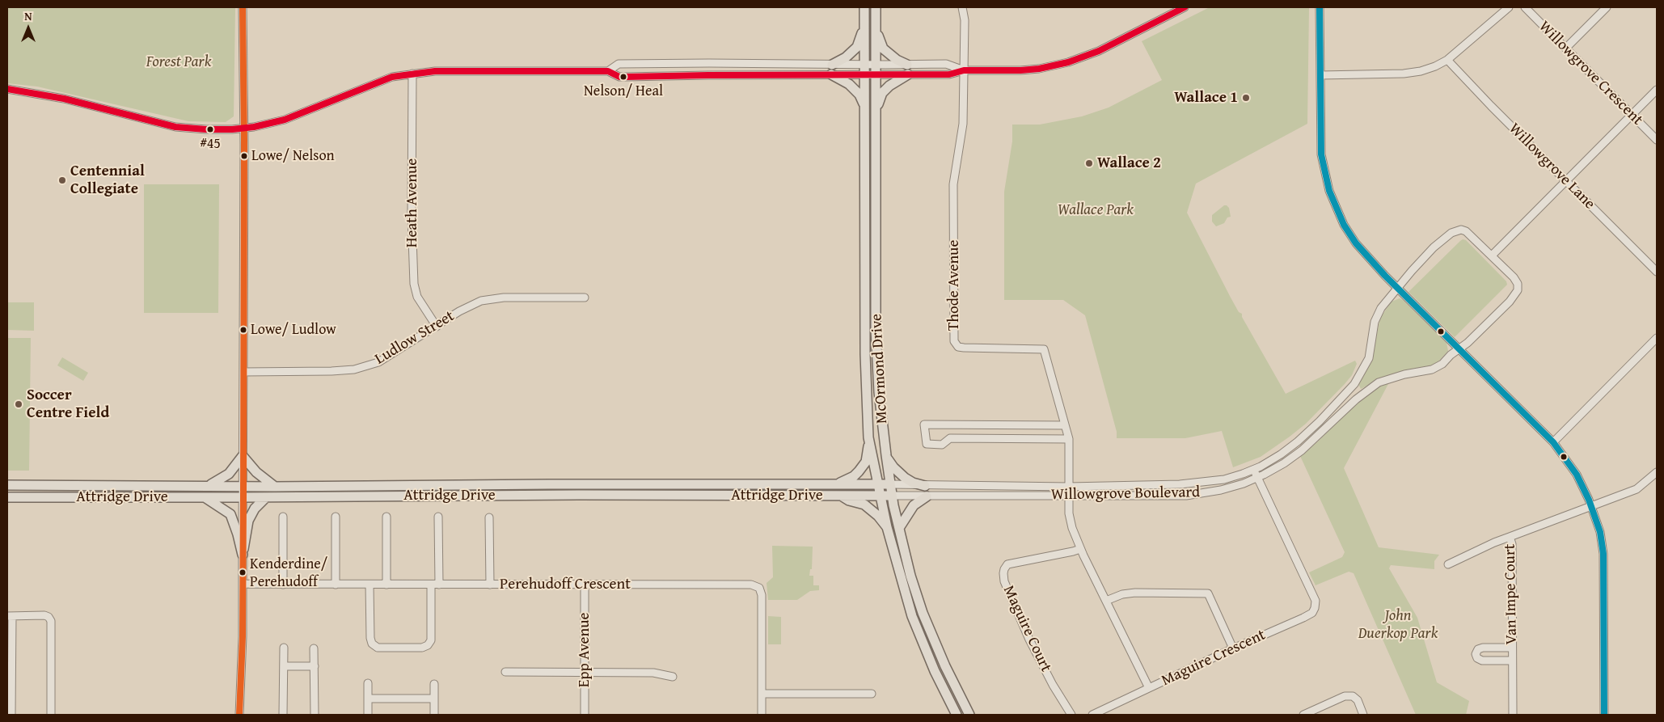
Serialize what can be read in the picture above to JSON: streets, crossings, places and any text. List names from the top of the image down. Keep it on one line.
{"streets":{"main road":["McOrmond Drive","Attridge Drive"],"street":["Willowgrove Crescent","Willowgrove Lane","Heath Avenue","Thode Avenue","Ludlow Street","Willowgrove Boulevard","Perehudoff Crescent","Van Impe Court","Maguire Court","Epp Avenue","Maguire Crescent"]},"crossings":[["Heath Avenue","Ludlow Street"],["Thode Avenue","Willowgrove Boulevard"],["Thode Avenue","Maguire Crescent"],["McOrmond Drive","Willowgrove Boulevard"],["McOrmond Drive","Attridge Drive"],["Willowgrove Boulevard","Attridge Drive"],["Willowgrove Boulevard","Maguire Crescent"],["Perehudoff Crescent","Epp Avenue"],["Maguire Court","Maguire Crescent"]],"parks":["Forest Park","Wallace Park","John Duerkop Park"],"places":["Nelson/ Heal","Wallace 1","#45","Lowe/ Nelson","Wallace 2","Centennial Collegiate","Lowe/ Ludlow","Soccer Centre Field","Kenderdine/ Perehudoff"],"north":"top"}
